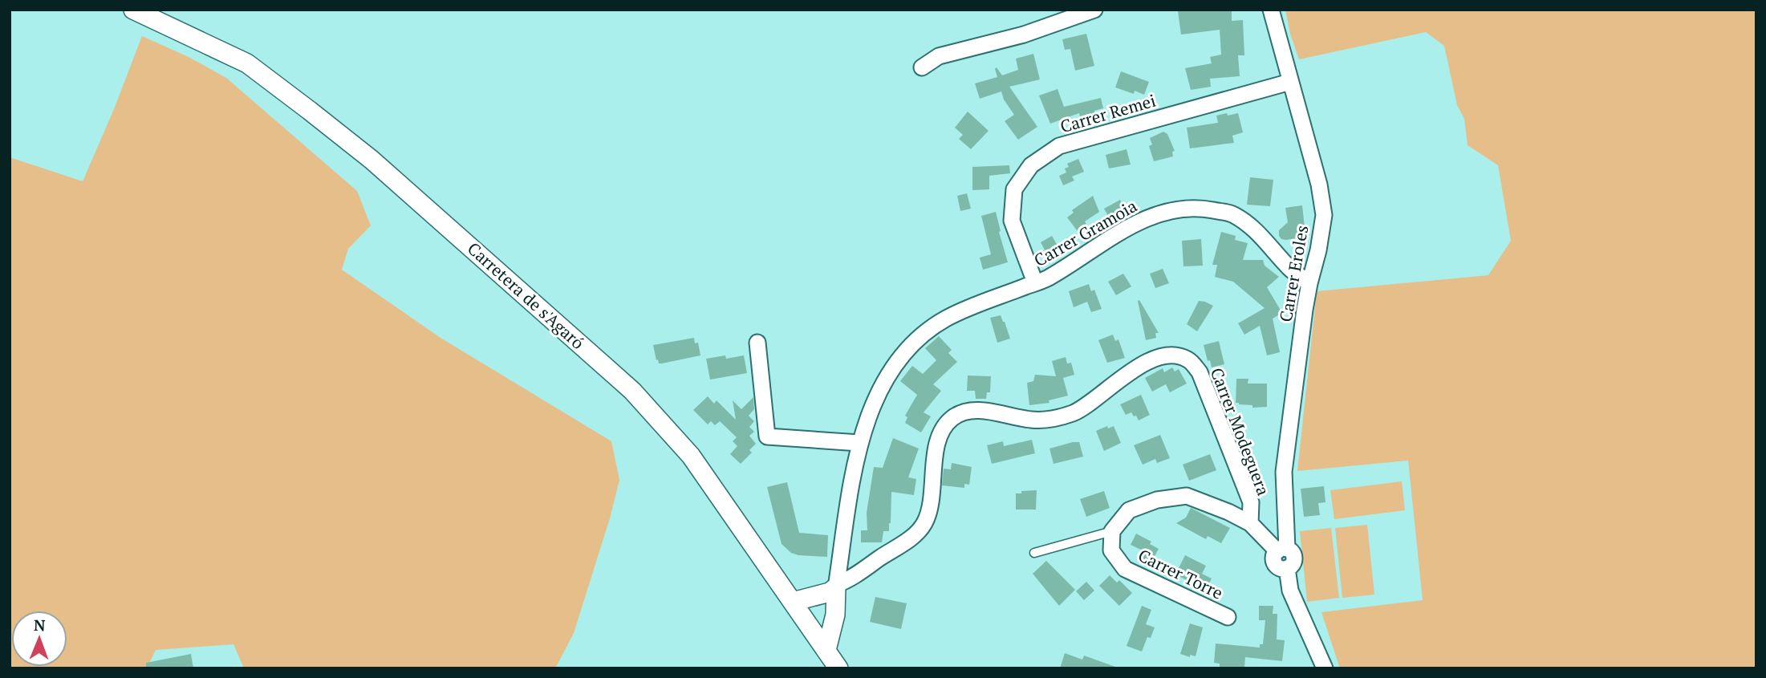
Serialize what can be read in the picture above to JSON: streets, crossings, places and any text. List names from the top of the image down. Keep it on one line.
{"streets":{"street":["Carrer Remei","Carrer Gramoia","Carrer Eroles","Carretera de s'Agaró","Carrer Modeguera","Carrer Torre"]},"crossings":[["Carrer Remei","Carrer Gramoia"],["Carrer Remei","Carrer Eroles"],["Carrer Gramoia","Carrer Eroles"],["Carrer Gramoia","Carrer Modeguera"]],"north":"top"}
